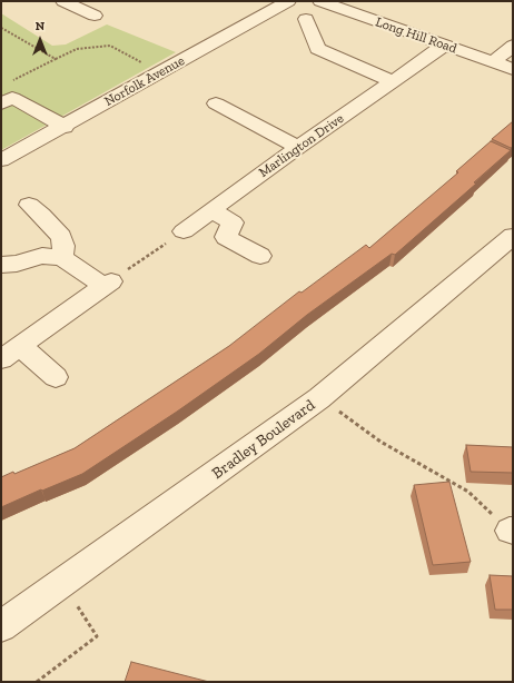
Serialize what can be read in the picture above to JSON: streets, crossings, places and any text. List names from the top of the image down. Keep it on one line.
{"streets":{"street":["Long Hill Road","Norfolk Avenue","Marlington Drive","Bradley Boulevard"]},"crossings":[["Long Hill Road","Marlington Drive"]],"north":"top"}
